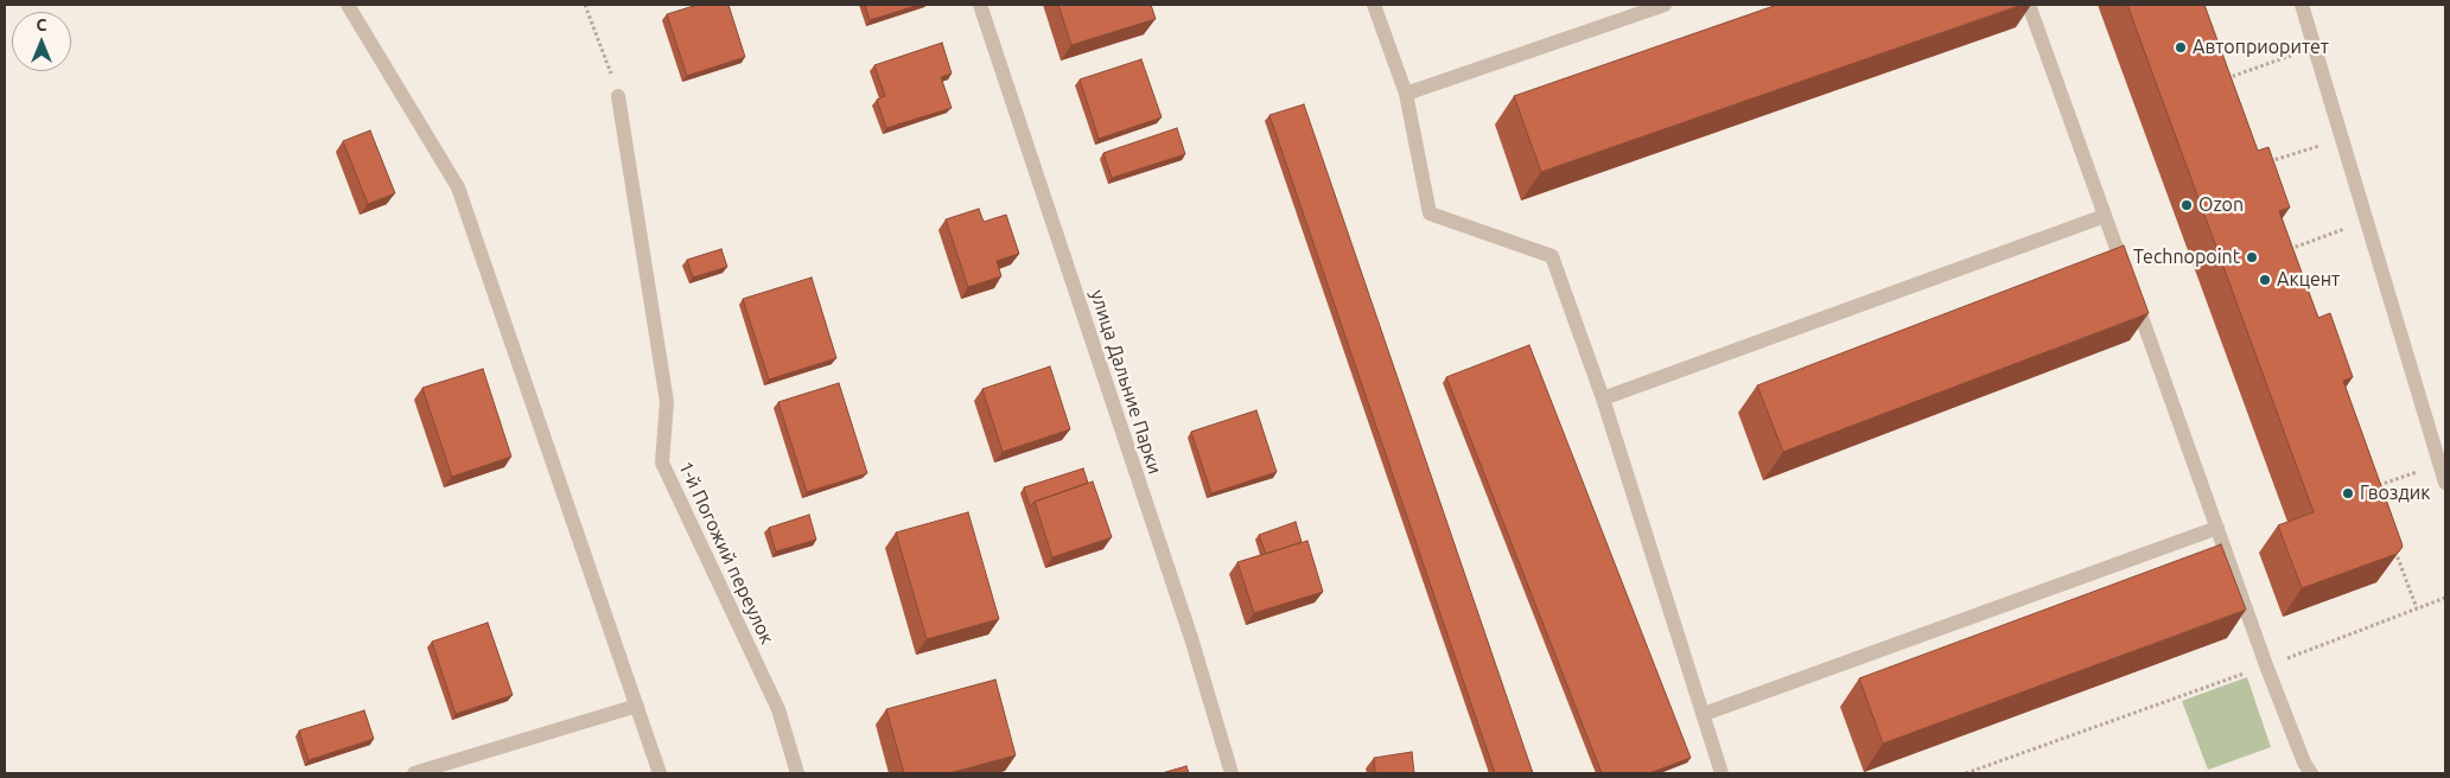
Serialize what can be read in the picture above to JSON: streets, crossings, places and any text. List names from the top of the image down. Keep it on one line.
{"streets":{"street":["улица Дальние Парки","1-й Погожий переулок"]},"places":["Автоприоритет","Ozon","Technopoint","Акцент","Гвоздик"],"north":"top"}
